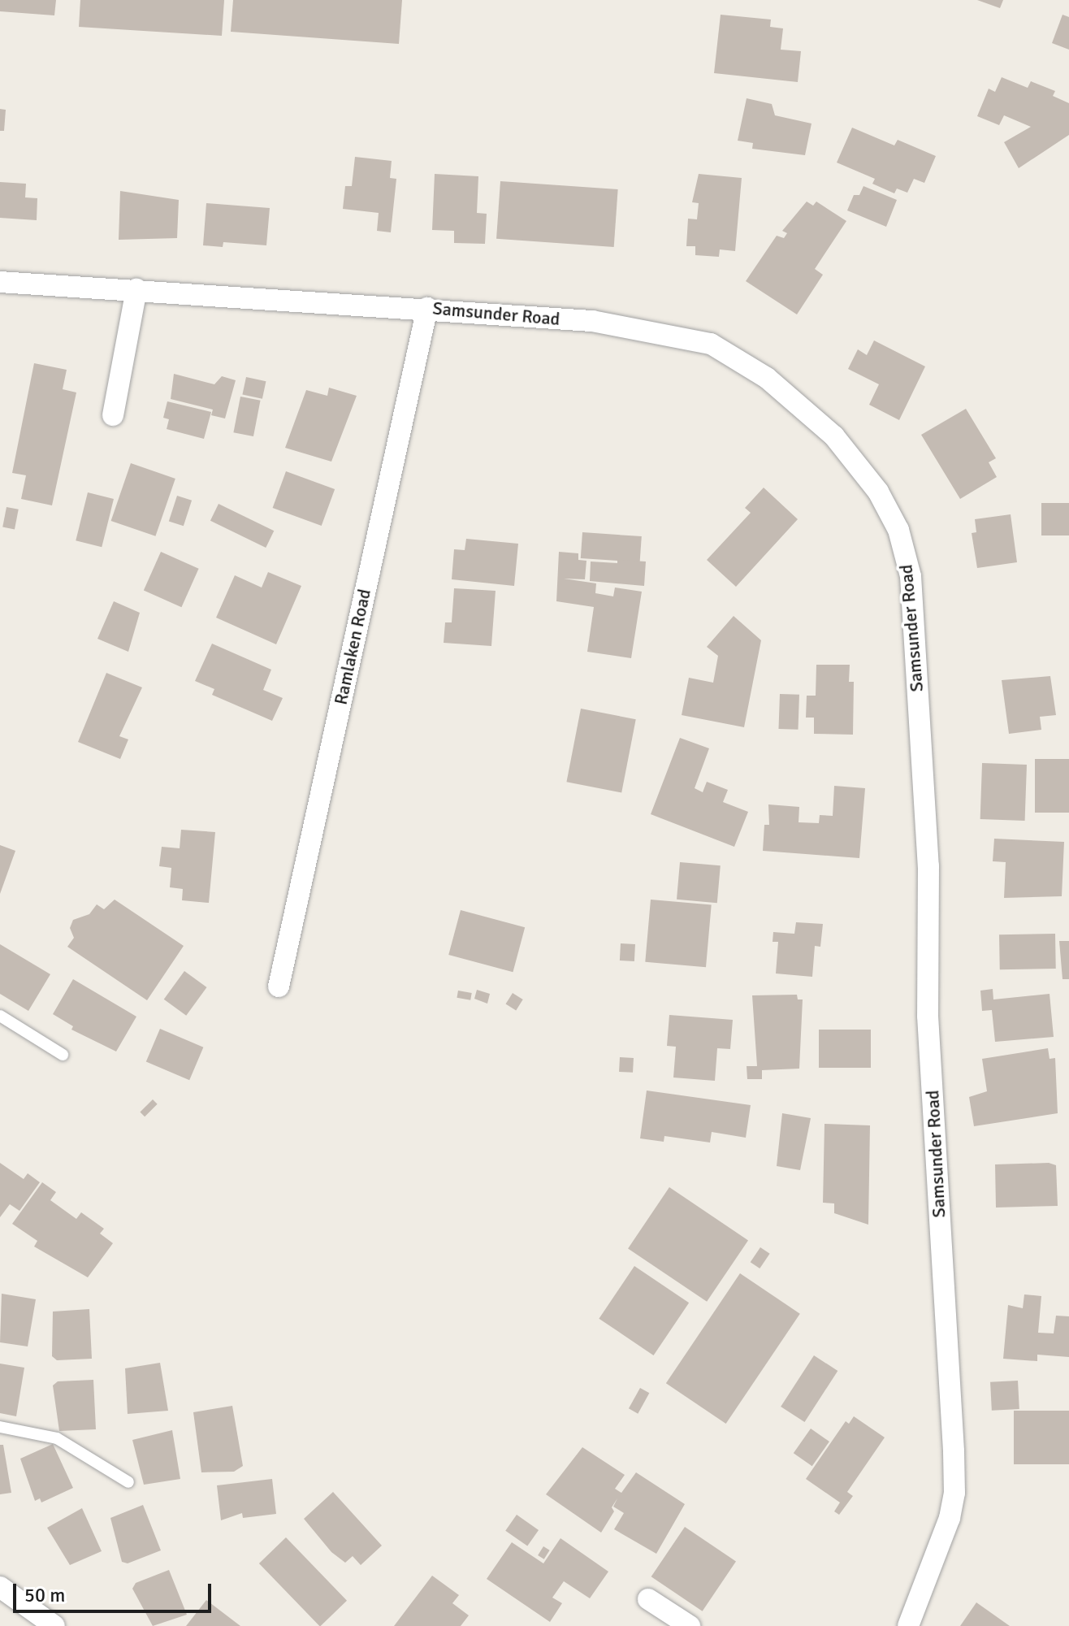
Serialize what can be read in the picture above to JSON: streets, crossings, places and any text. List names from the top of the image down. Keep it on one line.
{"streets":{"street":["Samsunder Road","Ramlaken Road"]},"crossings":[["Samsunder Road","Ramlaken Road"]],"scale_bar":"50 m"}
